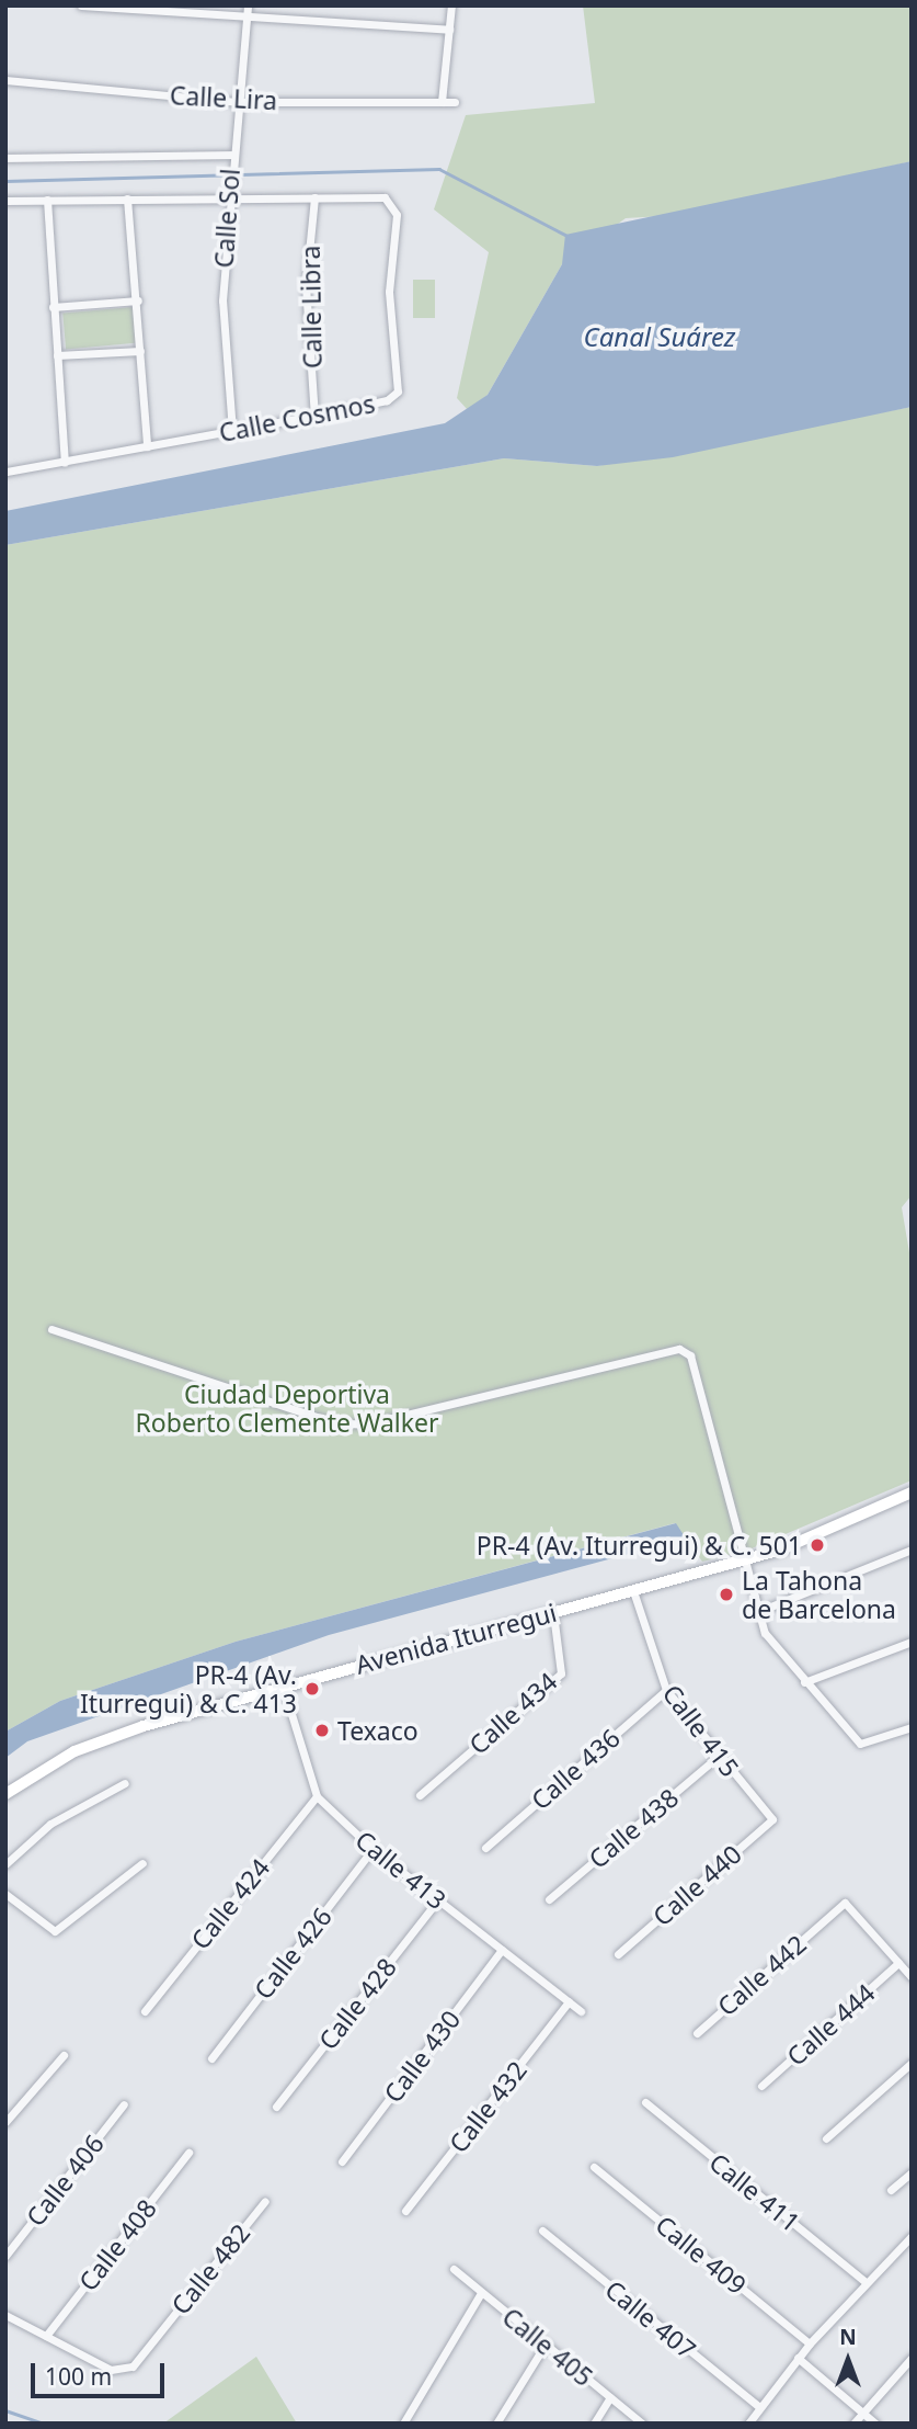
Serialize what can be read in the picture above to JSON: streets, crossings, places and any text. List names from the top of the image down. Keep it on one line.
{"streets":{"street":["Calle Lira","Calle Sol","Calle Libra","Calle Cosmos","Avenida Iturregui","Calle 434","Calle 415","Calle 436","Calle 438","Calle 413","Calle 440","Calle 424","Calle 426","Calle 442","Calle 428","Calle 444","Calle 430","Calle 432","Calle 406","Calle 411","Calle 408","Calle 409","Calle 482","Calle 407","Calle 405"]},"crossings":[["Calle Lira","Calle Sol"],["Calle Sol","Calle Cosmos"],["Calle Libra","Calle Cosmos"],["Avenida Iturregui","Calle 434"],["Avenida Iturregui","Calle 415"],["Avenida Iturregui","Calle 413"],["Calle 415","Calle 436"],["Calle 415","Calle 438"],["Calle 415","Calle 440"],["Calle 413","Calle 424"],["Calle 413","Calle 426"],["Calle 413","Calle 428"],["Calle 413","Calle 430"],["Calle 413","Calle 432"],["Calle 442","Calle 444"],["Calle 408","Calle 482"]],"water":["Canal Suárez"],"parks":["Ciudad Deportiva Roberto Clemente Walker"],"places":["PR-4 (Av. Iturregui) & C. 501","La Tahona de Barcelona","PR-4 (Av. Iturregui) & C. 413","Texaco"],"scale_bar":"100 m","north":"top"}
